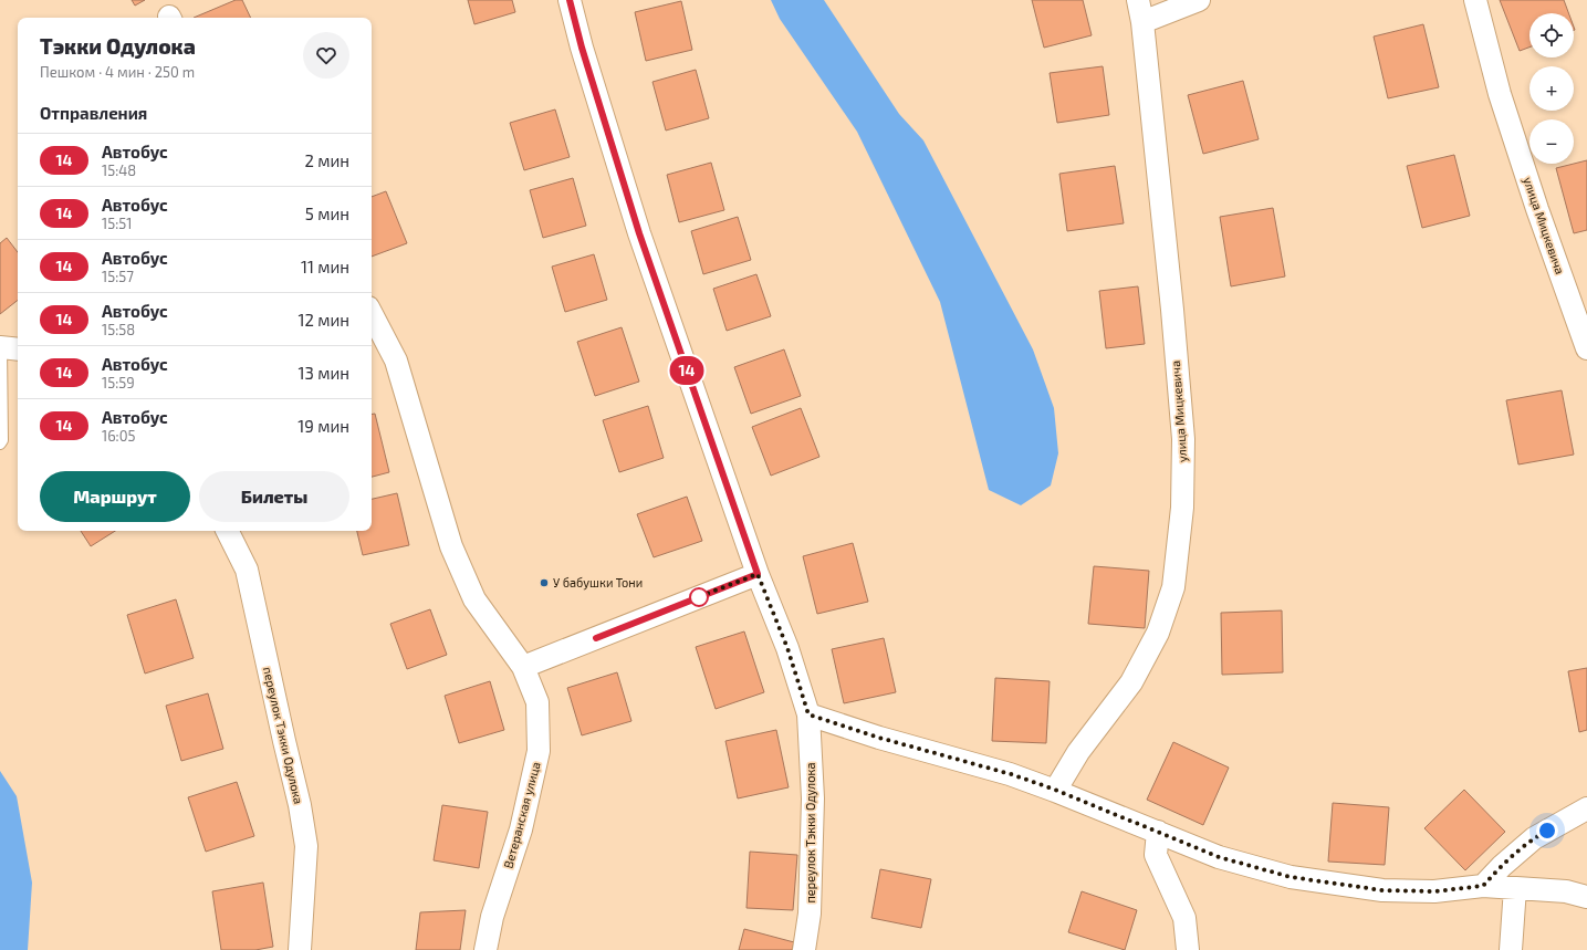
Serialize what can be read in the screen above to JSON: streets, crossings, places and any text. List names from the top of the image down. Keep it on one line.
{"streets":{"street":["улица Мицкевича","переулок Тэкки Одулока","Ветеранская улица"]},"places":["У бабушки Тони"],"lines":["bus line 14"],"page":{"on_map":"14","map_buttons":["+","−"],"heading":[["Тэкки Одулока","Пешком · 4 мин · 250 m"],"Отправления"],"list":[{"mark":"14","name":"Автобус","note":"15:48","value":"2 мин"},{"mark":"14","name":"Автобус","note":"15:51","value":"5 мин"},{"mark":"14","name":"Автобус","note":"15:57","value":"11 мин"},{"mark":"14","name":"Автобус","note":"15:58","value":"12 мин"},{"mark":"14","name":"Автобус","note":"15:59","value":"13 мин"},{"mark":"14","name":"Автобус","note":"16:05","value":"19 мин"}],"buttons":["Маршрут","Билеты"]}}
